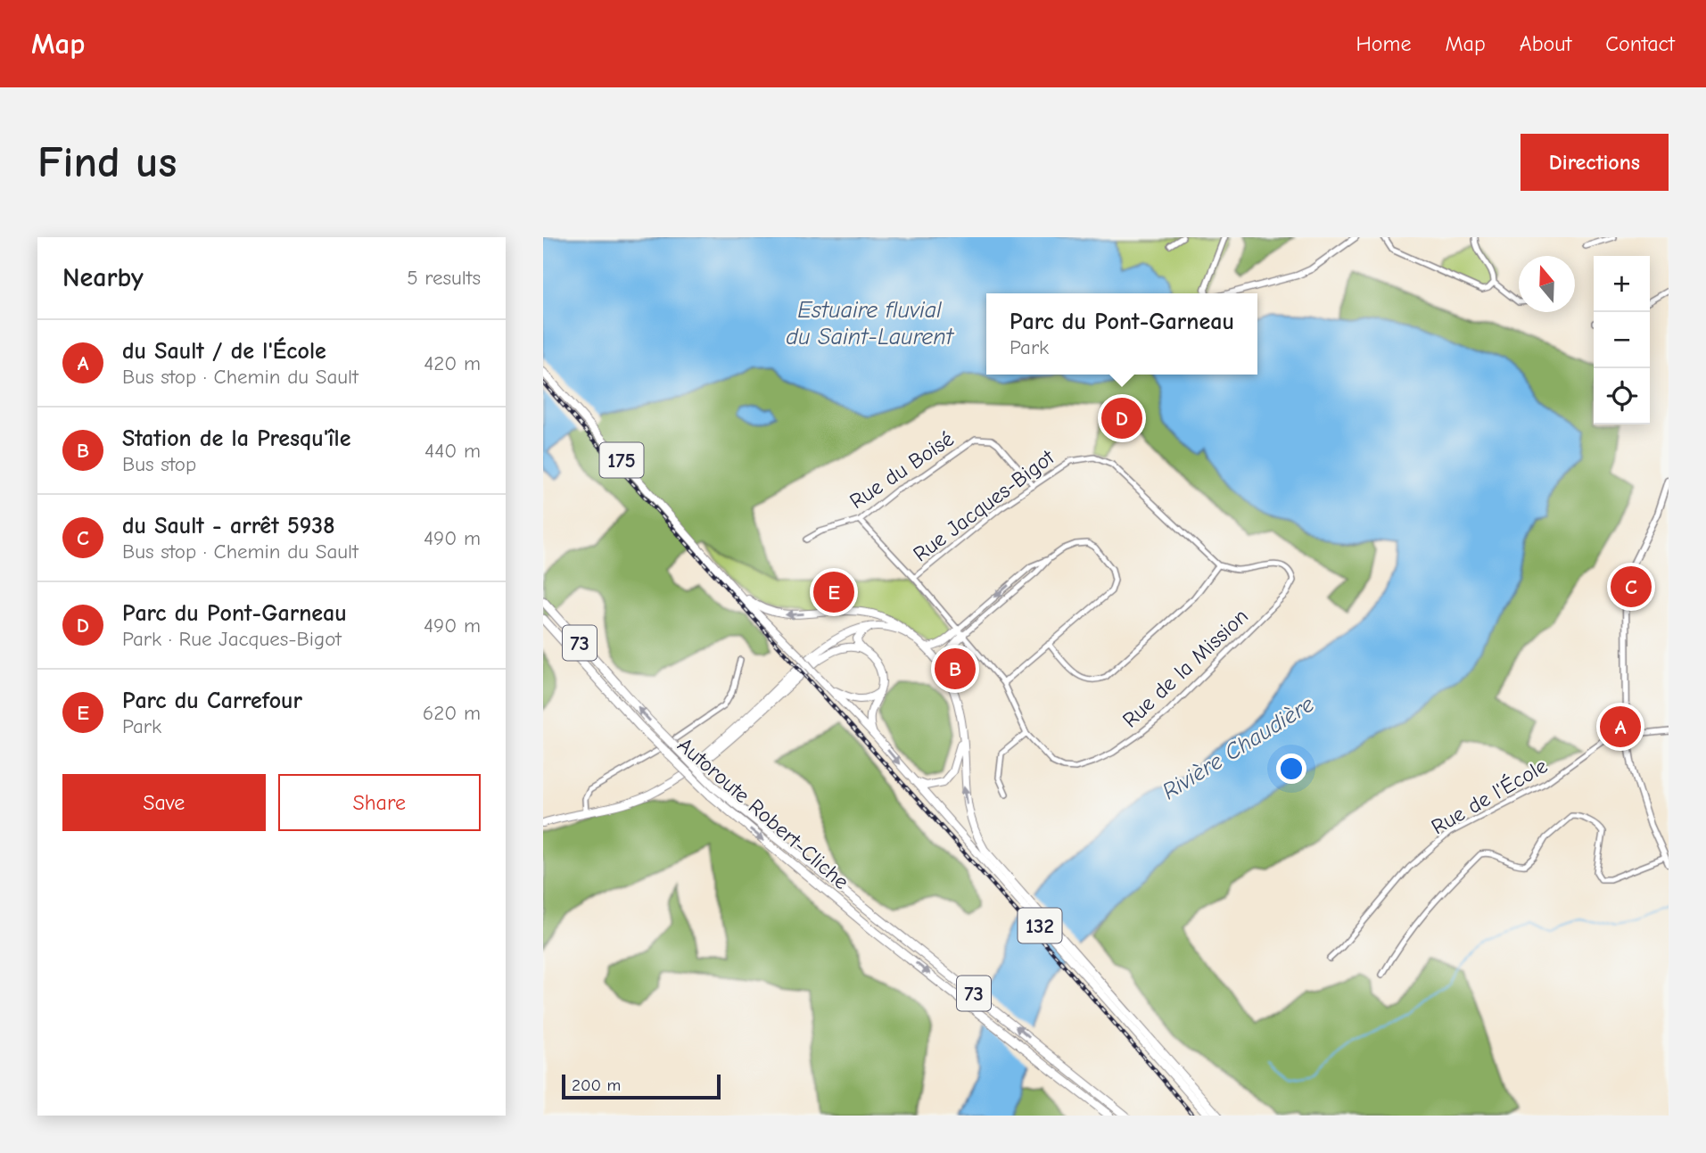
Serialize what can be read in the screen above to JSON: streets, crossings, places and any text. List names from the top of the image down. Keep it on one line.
{"streets":{"highway":["73","Autoroute Robert-Cliche"],"main road":["175","132"],"street":["Rue du Boisé","Rue Jacques-Bigot","Rue de la Mission","Rue de l'École"]},"crossings":[["175","132"],["Rue du Boisé","Rue Jacques-Bigot"],["Rue du Boisé","Rue de la Mission"],["Rue Jacques-Bigot","Rue de la Mission"]],"water":["Estuaire fluvial du Saint-Laurent","Rivière Chaudière"],"scale_bar":"200 m","north":"top","page":{"header":"Map","nav":["Home","Map","About","Contact"],"buttons":["Directions",["Save","Share"]],"title":"Find us","heading":["Nearby","5 results"],"map_buttons":["+","−"],"popup":["Parc du Pont-Garneau","Park"],"list":[{"mark":"A","name":"du Sault / de l'École","note":"Bus stop · Chemin du Sault","value":"420 m"},{"mark":"B","name":"Station de la Presqu'île","note":"Bus stop","value":"440 m"},{"mark":"C","name":"du Sault - arrêt 5938","note":"Bus stop · Chemin du Sault","value":"490 m"},{"mark":"D","name":"Parc du Pont-Garneau","note":"Park · Rue Jacques-Bigot","value":"490 m"},{"mark":"E","name":"Parc du Carrefour","note":"Park","value":"620 m"}],"pins":["D","C","E","B","A"],"scale":"200 m"}}
